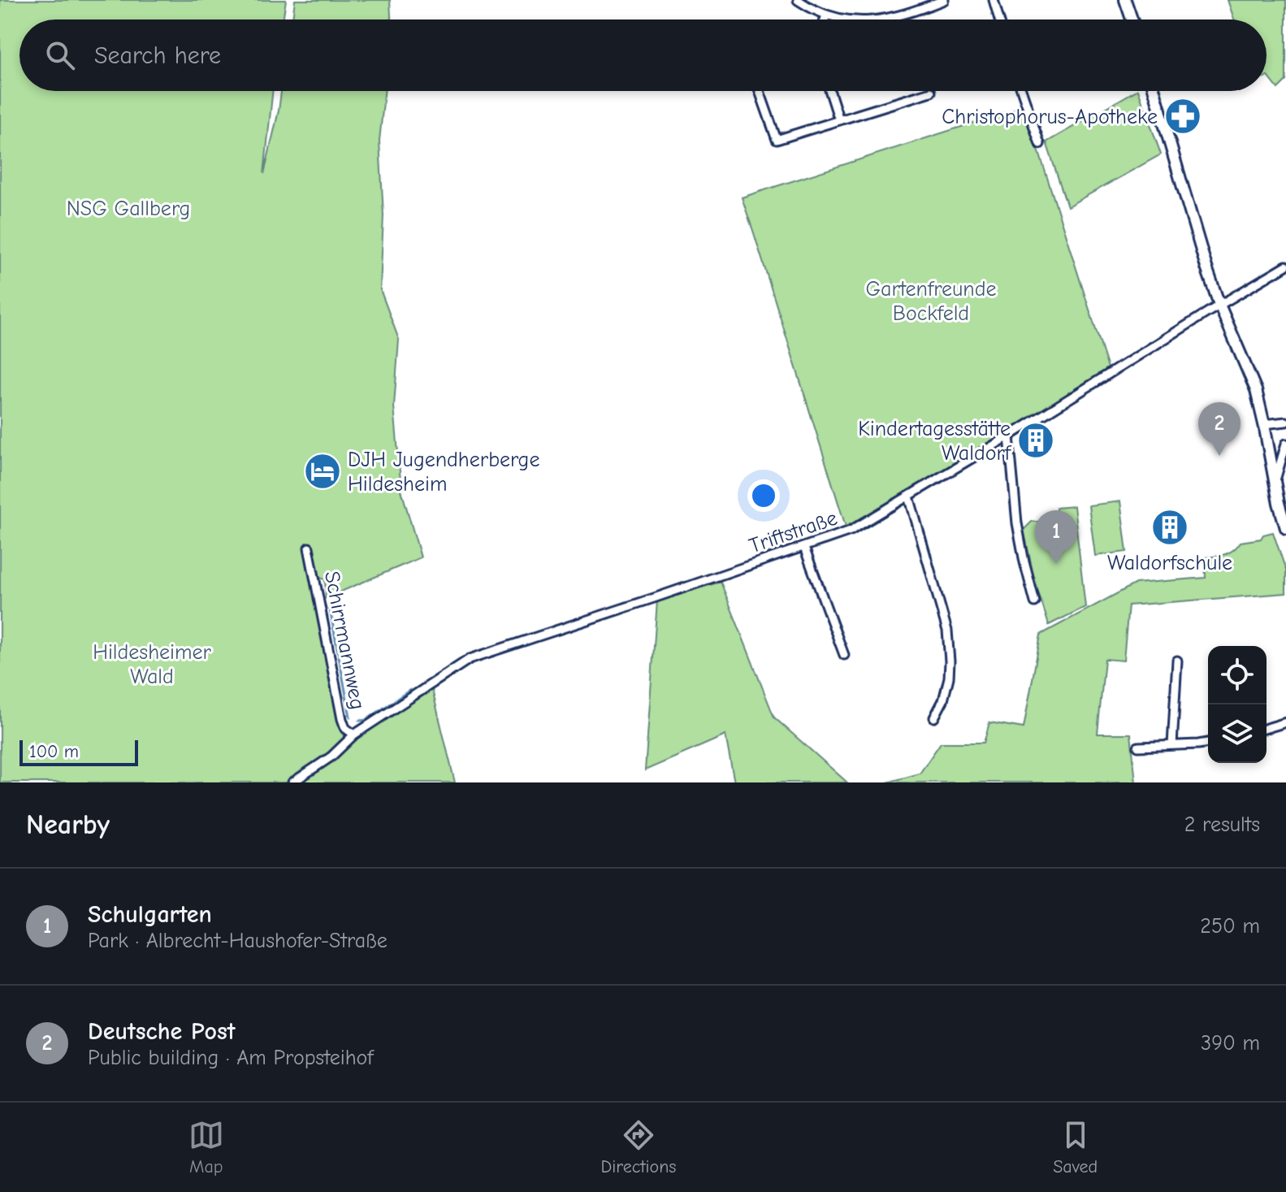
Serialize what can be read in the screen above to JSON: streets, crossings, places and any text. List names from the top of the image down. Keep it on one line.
{"streets":{"street":["Triftstraße","Schirrmannweg"]},"crossings":[["Triftstraße","Schirrmannweg"]],"parks":["NSG Gallberg","Gartenfreunde Bockfeld","Hildesheimer Wald"],"places":{"pharmacy":["Christophorus-Apotheke"],"building":["Kindertagesstätte Waldorf","Waldorfschule"],"hotel":["DJH Jugendherberge Hildesheim"]},"scale_bar":"100 m","page":{"search":"Search here","pins":["2","1"],"scale":"100 m","heading":["Nearby","2 results"],"list":[{"mark":"1","name":"Schulgarten","note":"Park · Albrecht-Haushofer-Straße","value":"250 m"},{"mark":"2","name":"Deutsche Post","note":"Public building · Am Propsteihof","value":"390 m"}],"nav":["Map","Directions","Saved"]}}
